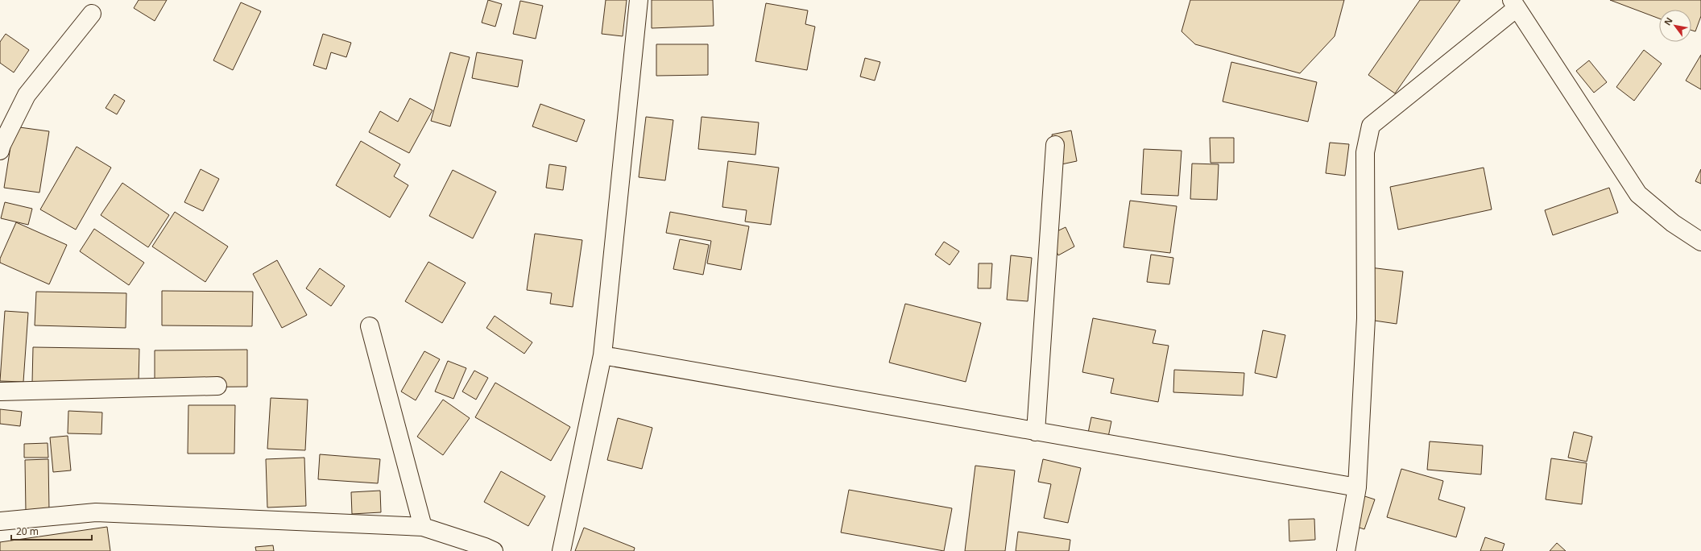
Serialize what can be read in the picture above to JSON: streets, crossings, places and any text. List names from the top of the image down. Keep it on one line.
{"scale_bar":"20 m","north":"top left"}
